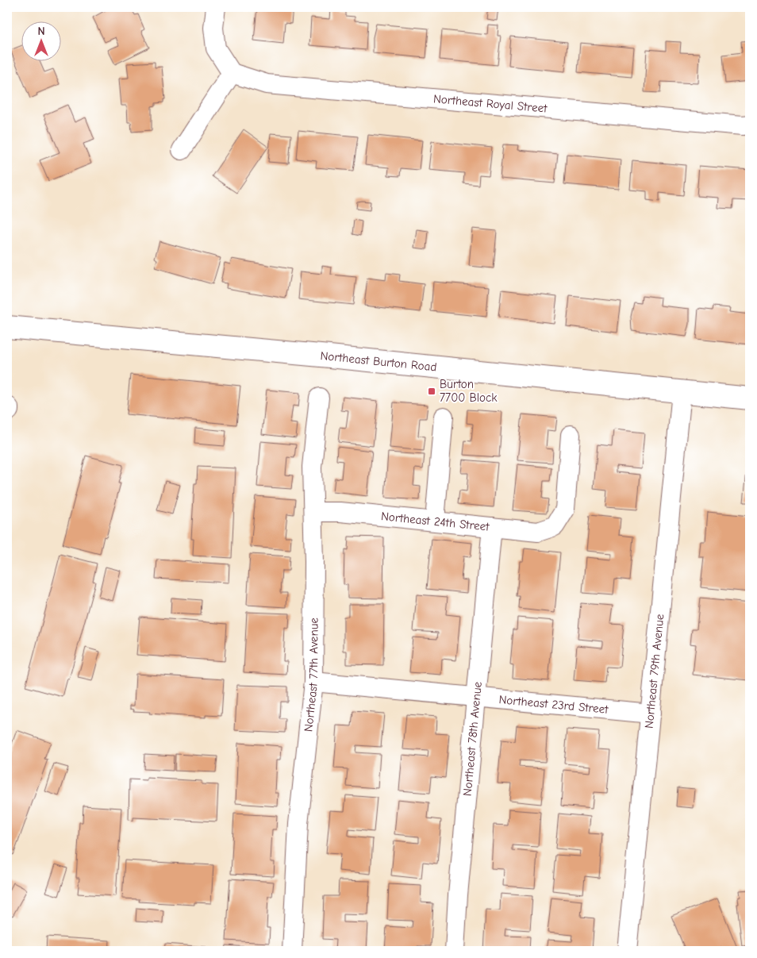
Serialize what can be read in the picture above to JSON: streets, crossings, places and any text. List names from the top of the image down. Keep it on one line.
{"streets":{"main road":["Northeast Burton Road"],"street":["Northeast Royal Street","Northeast 24th Street","Northeast 79th Avenue","Northeast 77th Avenue","Northeast 23rd Street","Northeast 78th Avenue"]},"crossings":[["Northeast Burton Road","Northeast 79th Avenue"],["Northeast 24th Street","Northeast 77th Avenue"],["Northeast 24th Street","Northeast 78th Avenue"],["Northeast 79th Avenue","Northeast 23rd Street"],["Northeast 77th Avenue","Northeast 23rd Street"],["Northeast 23rd Street","Northeast 78th Avenue"]],"places":{"transit":["Burton 7700 Block"]},"north":"top"}
